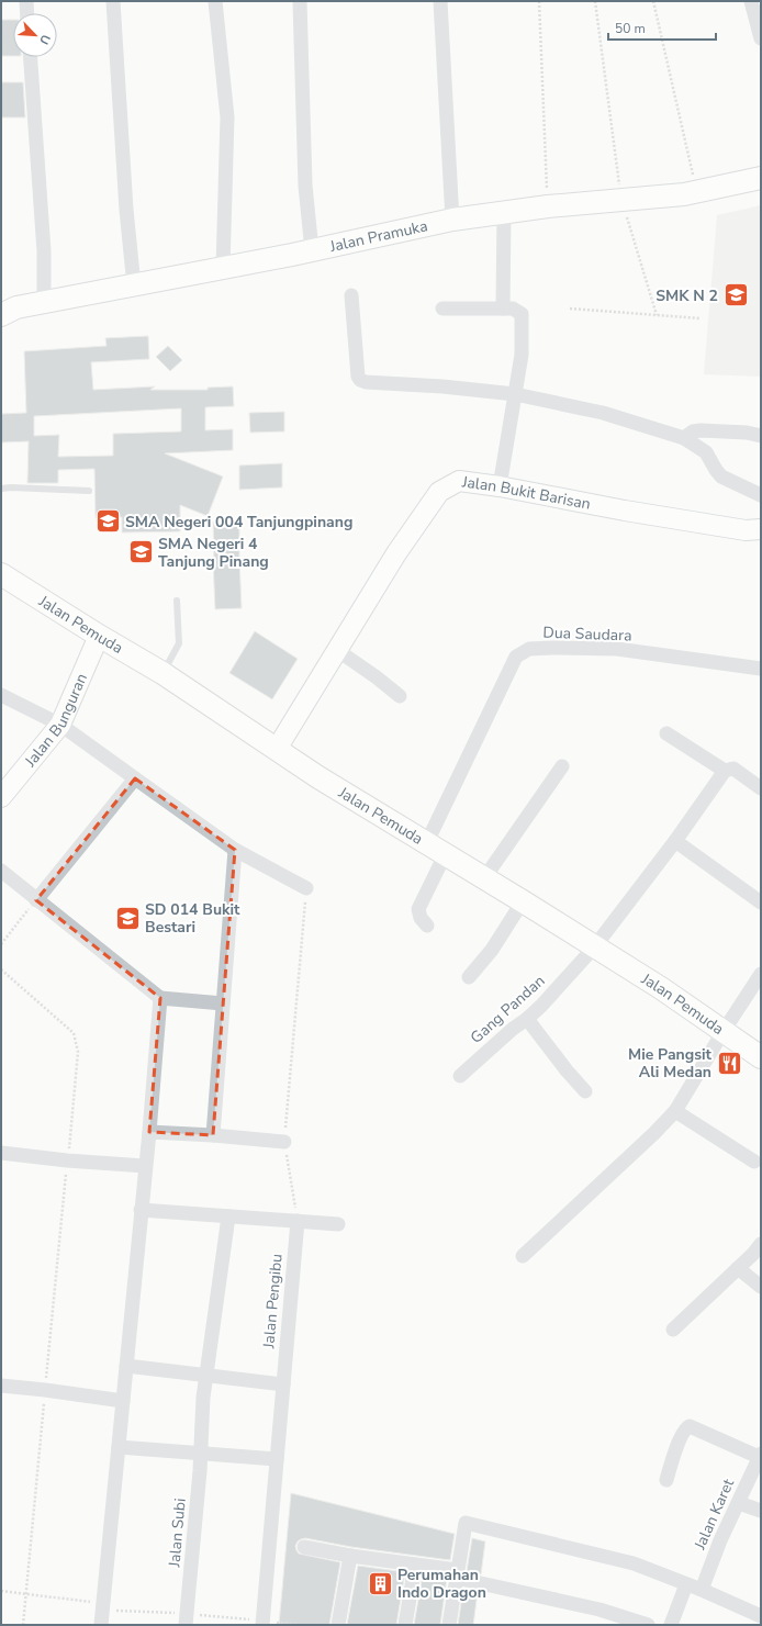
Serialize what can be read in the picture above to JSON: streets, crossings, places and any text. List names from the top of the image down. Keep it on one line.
{"streets":{"main road":["Jalan Pramuka","Jalan Pemuda"],"street":["Jalan Bukit Barisan","Dua Saudara","Jalan Bunguran","Gang Pandan","Jalan Pengibu","Jalan Karet","Jalan Subi"]},"crossings":[["Jalan Bukit Barisan","Jalan Pemuda"],["Jalan Pemuda","Dua Saudara"],["Jalan Pemuda","Jalan Bunguran"],["Jalan Pemuda","Gang Pandan"]],"places":{"school or university":["SMK N 2","SMA Negeri 004 Tanjungpinang","SMA Negeri 4 Tanjung Pinang","SD 014 Bukit Bestari"],"restaurant":["Mie Pangsit Ali Medan"],"building":["Perumahan Indo Dragon"]},"scale_bar":"50 m","north":"bottom right"}
